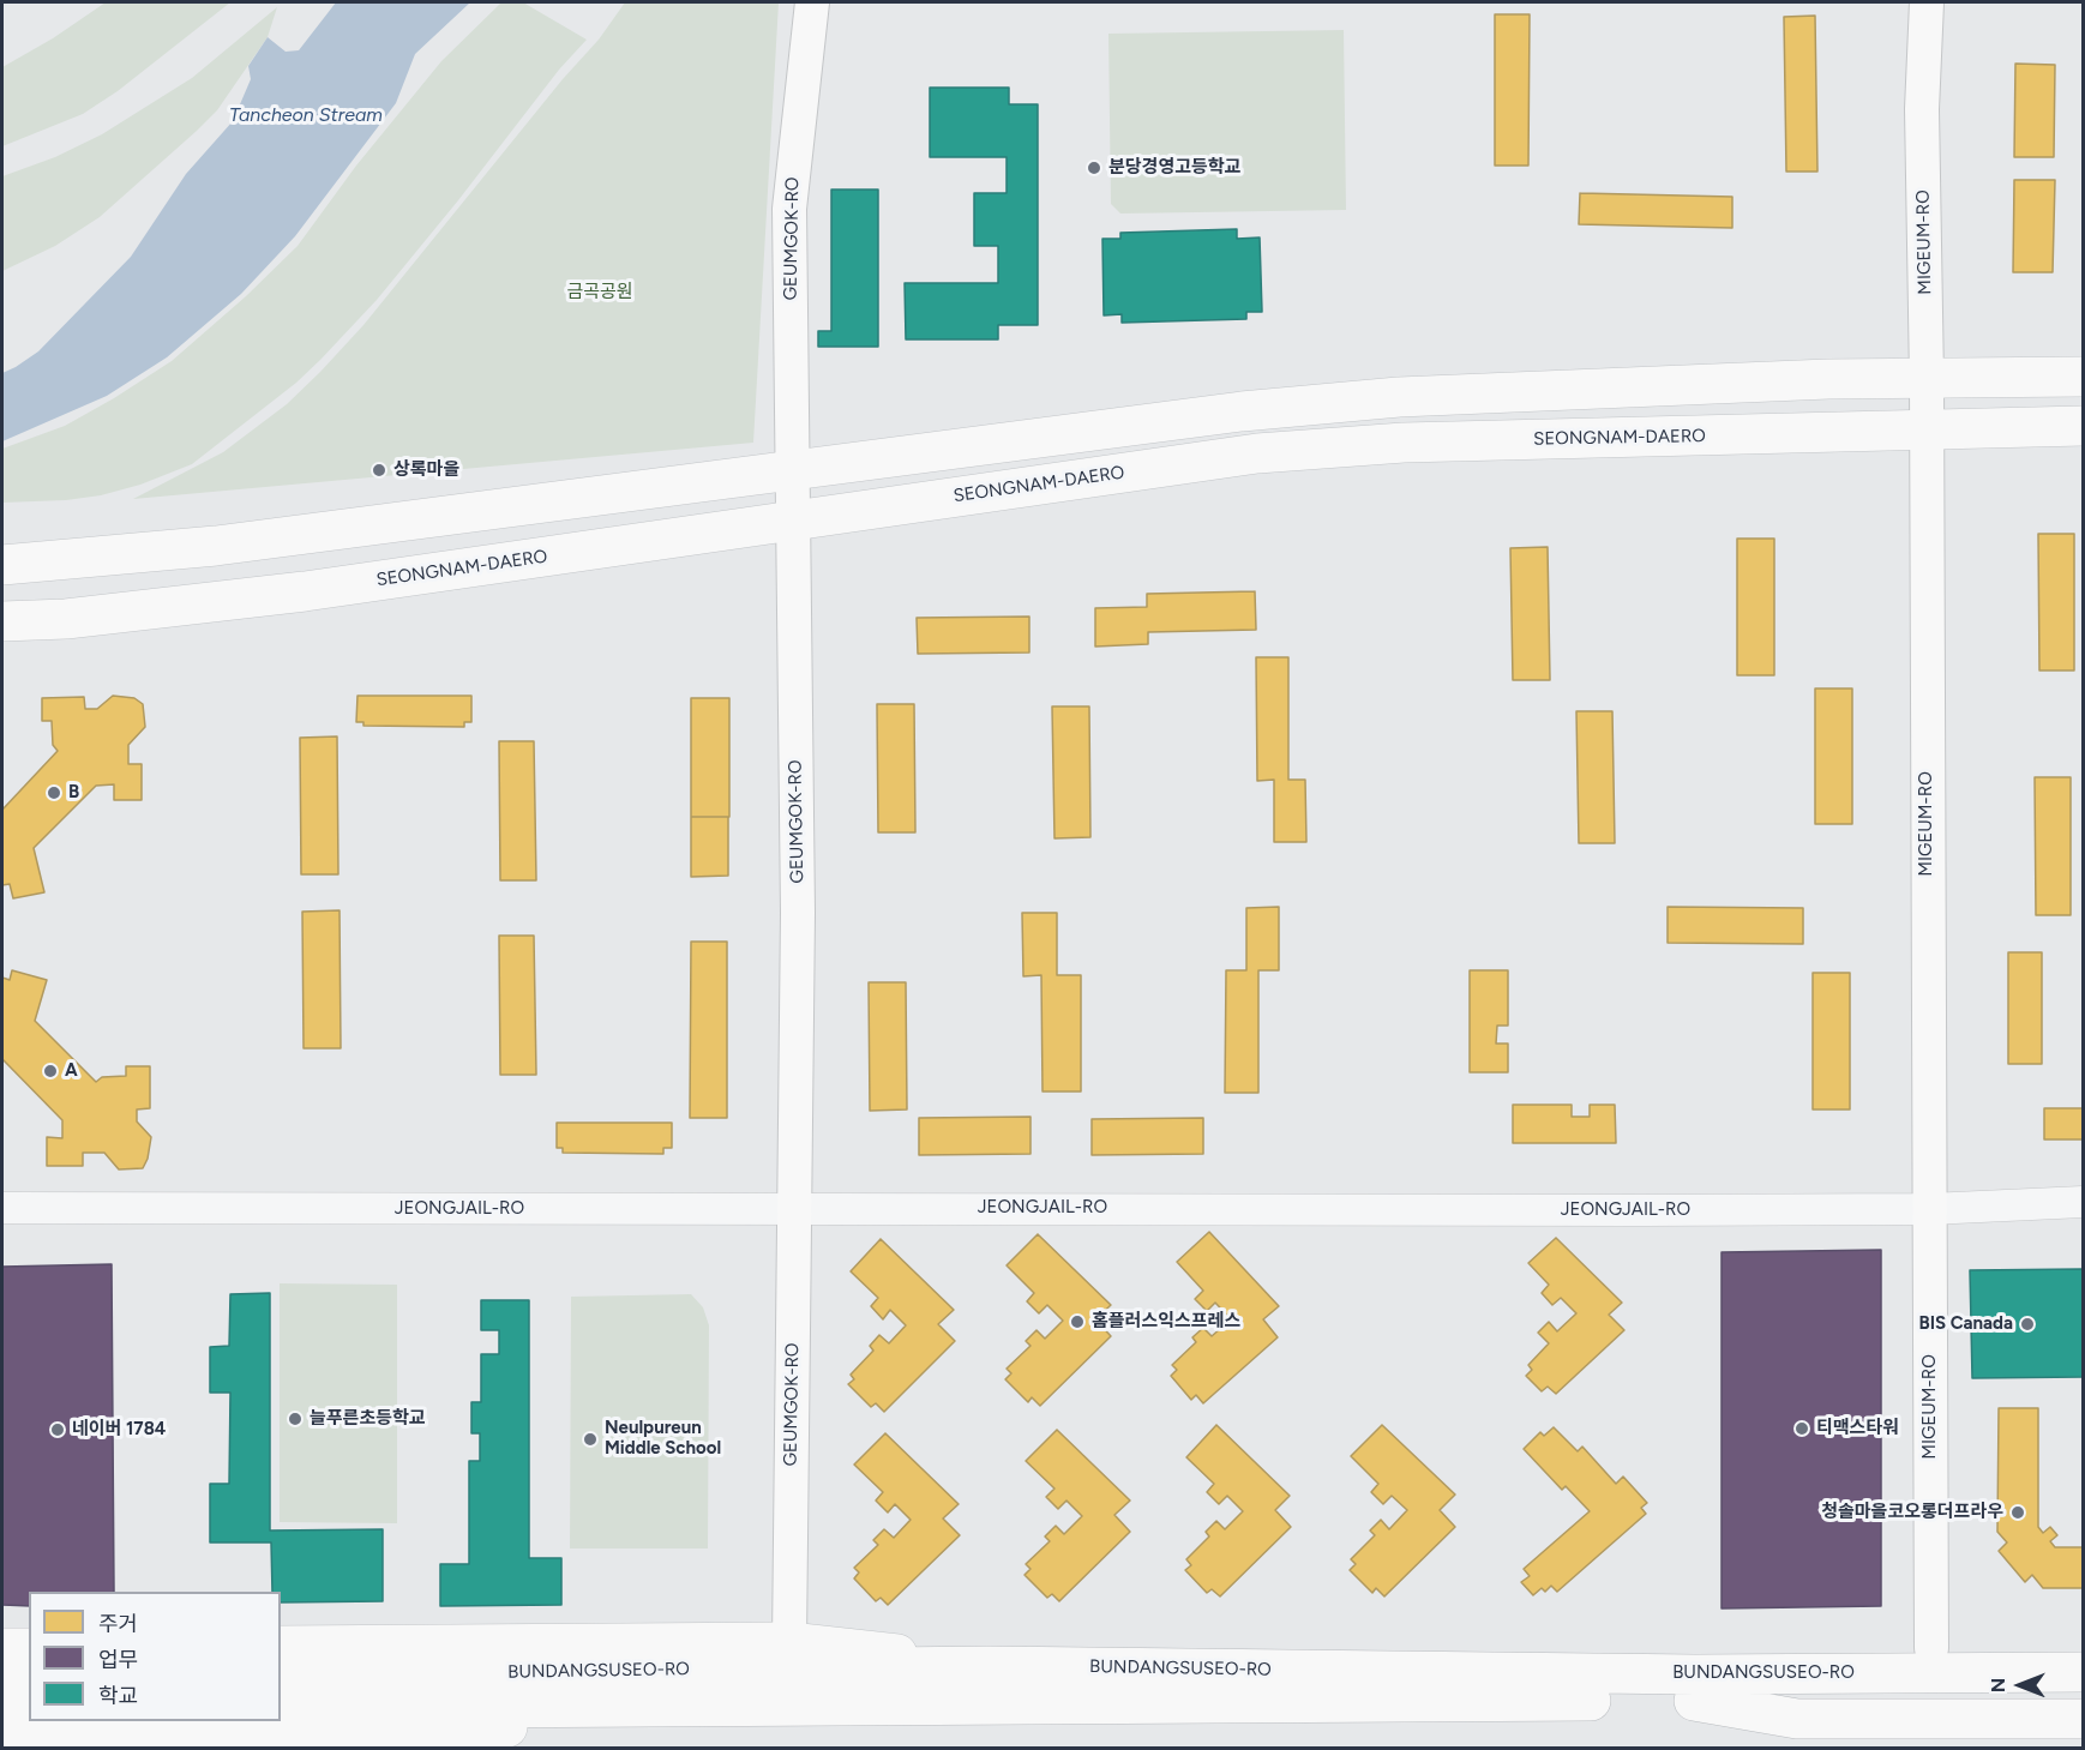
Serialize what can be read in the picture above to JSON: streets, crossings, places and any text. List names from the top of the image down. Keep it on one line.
{"streets":{"main road":["GEUMGOK-RO","MIGEUM-RO","SEONGNAM-DAERO","BUNDANGSUSEO-RO"],"street":["JEONGJAIL-RO"]},"crossings":[["GEUMGOK-RO","SEONGNAM-DAERO"],["GEUMGOK-RO","JEONGJAIL-RO"],["MIGEUM-RO","SEONGNAM-DAERO"],["MIGEUM-RO","JEONGJAIL-RO"]],"water":["Tancheon Stream"],"parks":["금곡공원"],"places":["분당경영고등학교","상록마을","B","A","홈플러스익스프레스","BIS Canada","늘푸른초등학교","티맥스타워","네이버 1784","Neulpureun Middle School","청솔마을코오롱더프라우"],"legend":["주거","업무","학교"],"north":"left"}
